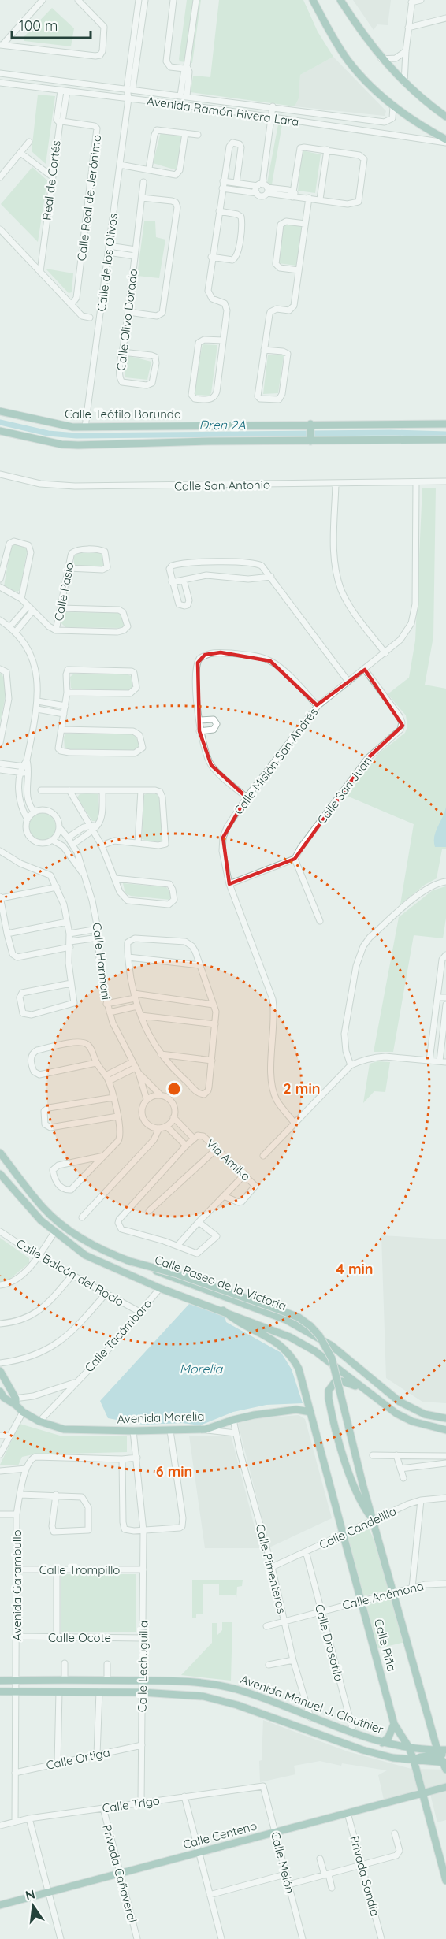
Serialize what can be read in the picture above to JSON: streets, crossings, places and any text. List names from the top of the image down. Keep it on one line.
{"streets":{"main road":["Calle Teófilo Borunda","Calle Paseo de la Victoria","Avenida Morelia","Calle Piña","Avenida Manuel J. Clouthier","Calle Centeno"],"street":["Avenida Ramón Rivera Lara","Real de Cortés","Calle Real de Jerónimo","Calle de los Olivos","Calle Olivo Dorado","Calle San Antonio","Calle Pasio","Calle Misión San Andrés","Calle San Juan","Calle Harmoni","Via Amiko","Calle Balcón del Rocío","Calle Tacámbaro","Calle Candelilla","Calle Pimenteros","Calle Trompillo","Avenida Garambullo","Calle Anémona","Calle Ocote","Calle Drosofila","Calle Lechuguilla","Calle Ortiga","Calle Trigo","Calle Melón","Privada Cañaveral","Privada Sandía"]},"crossings":[["Avenida Ramón Rivera Lara","Real de Cortés"],["Avenida Ramón Rivera Lara","Calle de los Olivos"],["Real de Cortés","Calle Real de Jerónimo"],["Calle de los Olivos","Calle Olivo Dorado"],["Calle de los Olivos","Calle Teófilo Borunda"],["Calle San Antonio","Calle Misión San Andrés"],["Calle Misión San Andrés","Calle San Juan"],["Calle Balcón del Rocío","Calle Tacámbaro"],["Calle Paseo de la Victoria","Calle Piña"],["Calle Tacámbaro","Avenida Morelia"],["Avenida Morelia","Calle Pimenteros"],["Avenida Morelia","Calle Piña"],["Avenida Morelia","Calle Lechuguilla"],["Calle Candelilla","Calle Pimenteros"],["Calle Candelilla","Calle Drosofila"],["Calle Candelilla","Calle Piña"],["Calle Pimenteros","Calle Anémona"],["Calle Pimenteros","Avenida Manuel J. Clouthier"],["Calle Trompillo","Avenida Garambullo"],["Calle Trompillo","Calle Lechuguilla"],["Avenida Garambullo","Calle Ocote"],["Avenida Garambullo","Avenida Manuel J. Clouthier"],["Avenida Garambullo","Calle Ortiga"],["Avenida Garambullo","Calle Trigo"],["Calle Anémona","Calle Drosofila"],["Calle Anémona","Calle Piña"],["Calle Ocote","Calle Lechuguilla"],["Calle Drosofila","Avenida Manuel J. Clouthier"],["Calle Piña","Avenida Manuel J. Clouthier"],["Calle Piña","Calle Centeno"],["Calle Lechuguilla","Avenida Manuel J. Clouthier"],["Calle Lechuguilla","Calle Ortiga"],["Calle Lechuguilla","Calle Trigo"],["Calle Trigo","Calle Melón"],["Calle Trigo","Privada Cañaveral"],["Calle Centeno","Calle Melón"],["Calle Centeno","Privada Cañaveral"],["Calle Centeno","Privada Sandía"]],"water":["Dren 2A","Morelia"],"scale_bar":"100 m","north":"top","rings":["2 min","4 min","6 min"]}
